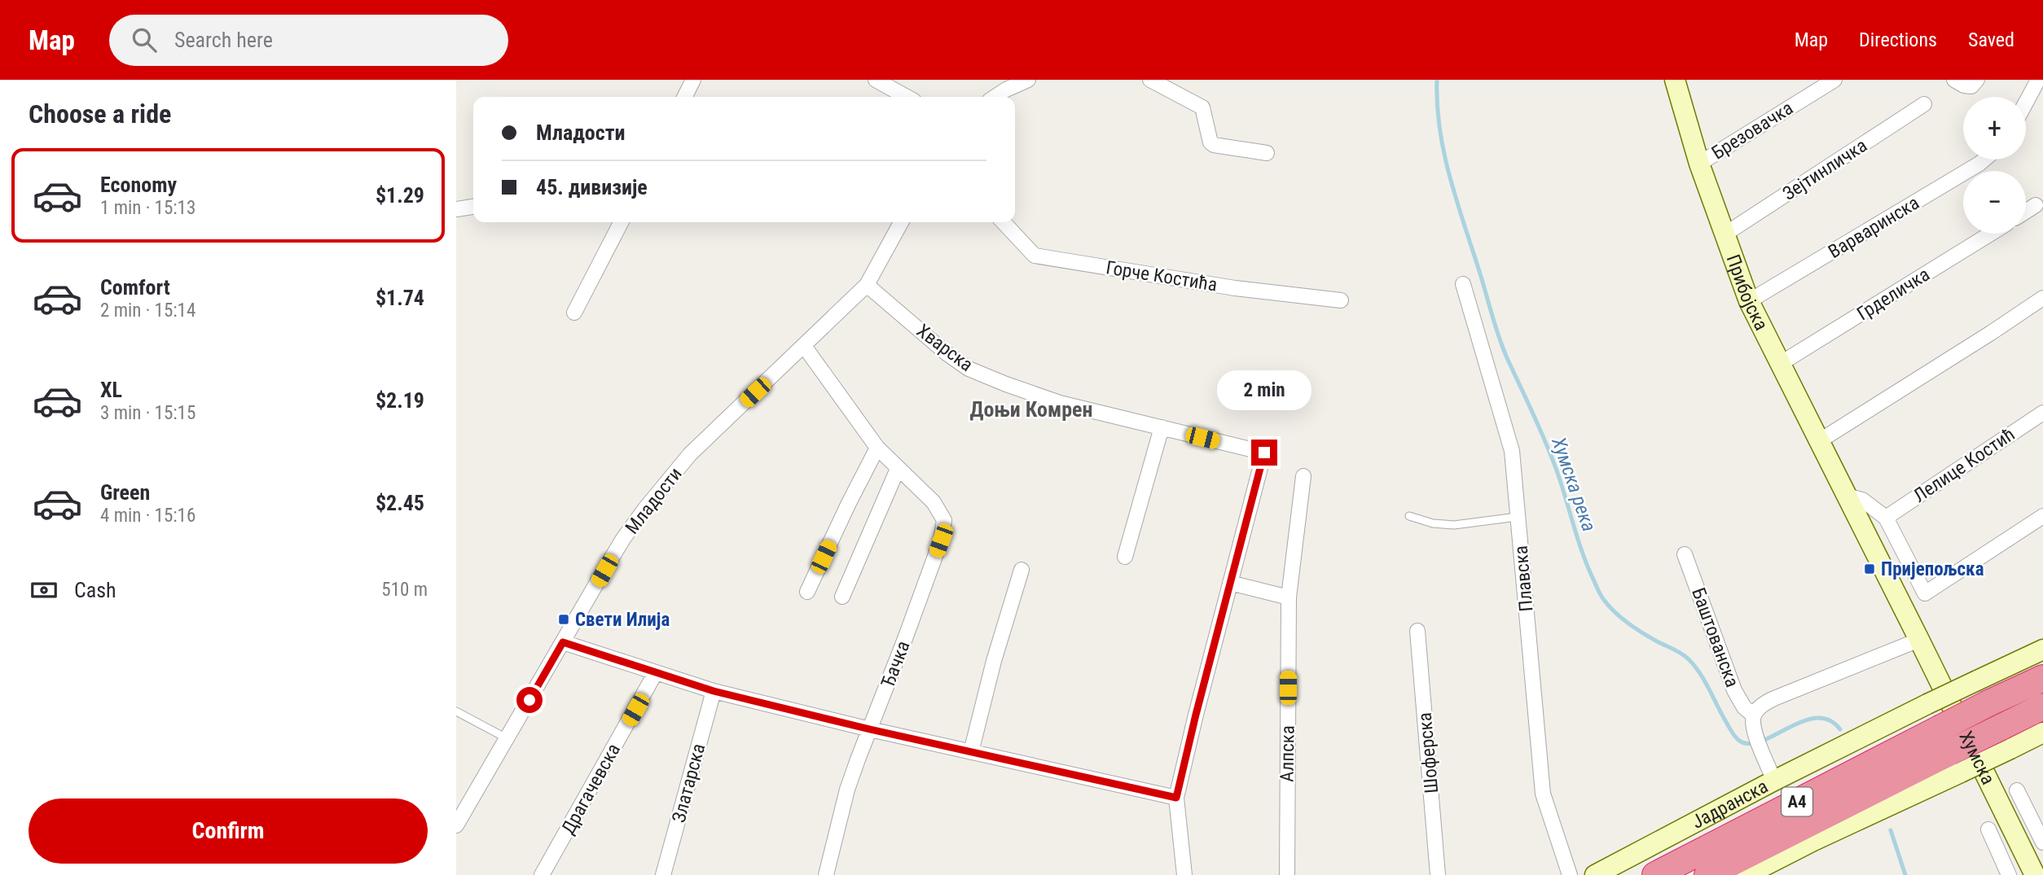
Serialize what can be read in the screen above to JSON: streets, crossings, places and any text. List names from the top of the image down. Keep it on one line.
{"streets":{"highway":["A4"],"street":["Брезовачка","Зејтинличка","Варваринска","Горче Костића","Прибојска","Грделичка","Хварска","Лелице Костић","Младости","Плавска","Баштованска","Ђачка","Шоферска","Алпска","Хумска","Златарска","Драгачевска","Јадранска"]},"crossings":[["Брезовачка","Прибојска"],["Зејтинличка","Прибојска"],["Варваринска","Прибојска"],["Прибојска","Грделичка"],["Прибојска","Хумска"],["Хварска","Младости"],["Младости","Ђачка"]],"districts":["Доњи Комрен"],"water":["Хумска река"],"places":{"transit":["Пријепољска","Свети Илија"]},"page":{"header":"Map","search":"Search here","nav":["Map","Directions","Saved"],"heading":"Choose a ride","map_buttons":["+","−"],"banner":["Младости","45. дивизије"],"list":[{"name":"Economy","note":"1 min · 15:13","value":"$1.29"},{"name":"Comfort","note":"2 min · 15:14","value":"$1.74"},{"name":"XL","note":"3 min · 15:15","value":"$2.19"},{"name":"Green","note":"4 min · 15:16","value":"$2.45"}],"bubble":"2 min","pay":["Cash","510 m"],"buttons":"Confirm"}}
